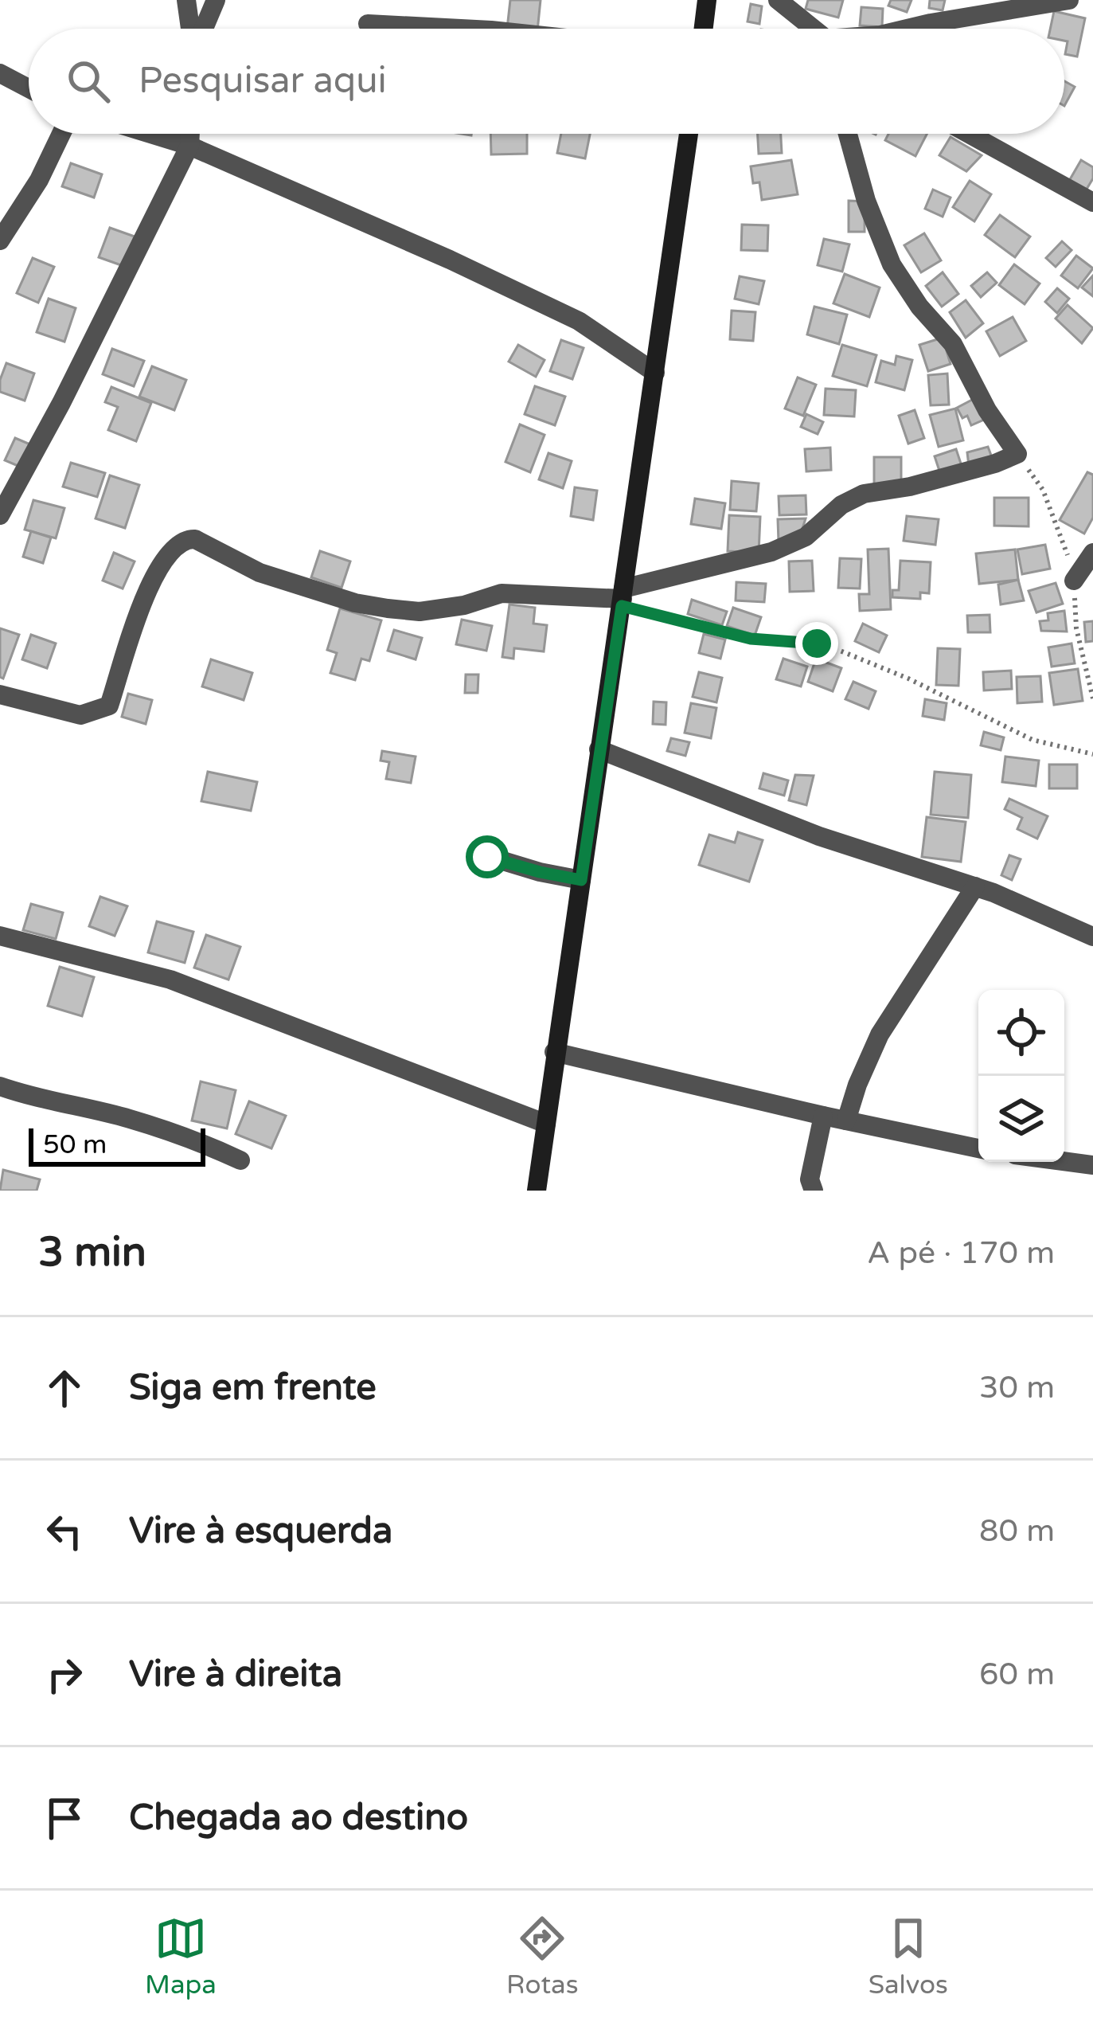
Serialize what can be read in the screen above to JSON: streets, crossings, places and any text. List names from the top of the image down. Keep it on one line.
{"scale_bar":"50 m","page":{"search":"Pesquisar aqui","scale":"50 m","heading":["3 min","A pé · 170 m"],"list":[["Siga em frente","30 m"],["Vire à esquerda","80 m"],["Vire à direita","60 m"],"Chegada ao destino"],"nav":["Mapa","Rotas","Salvos"]}}
